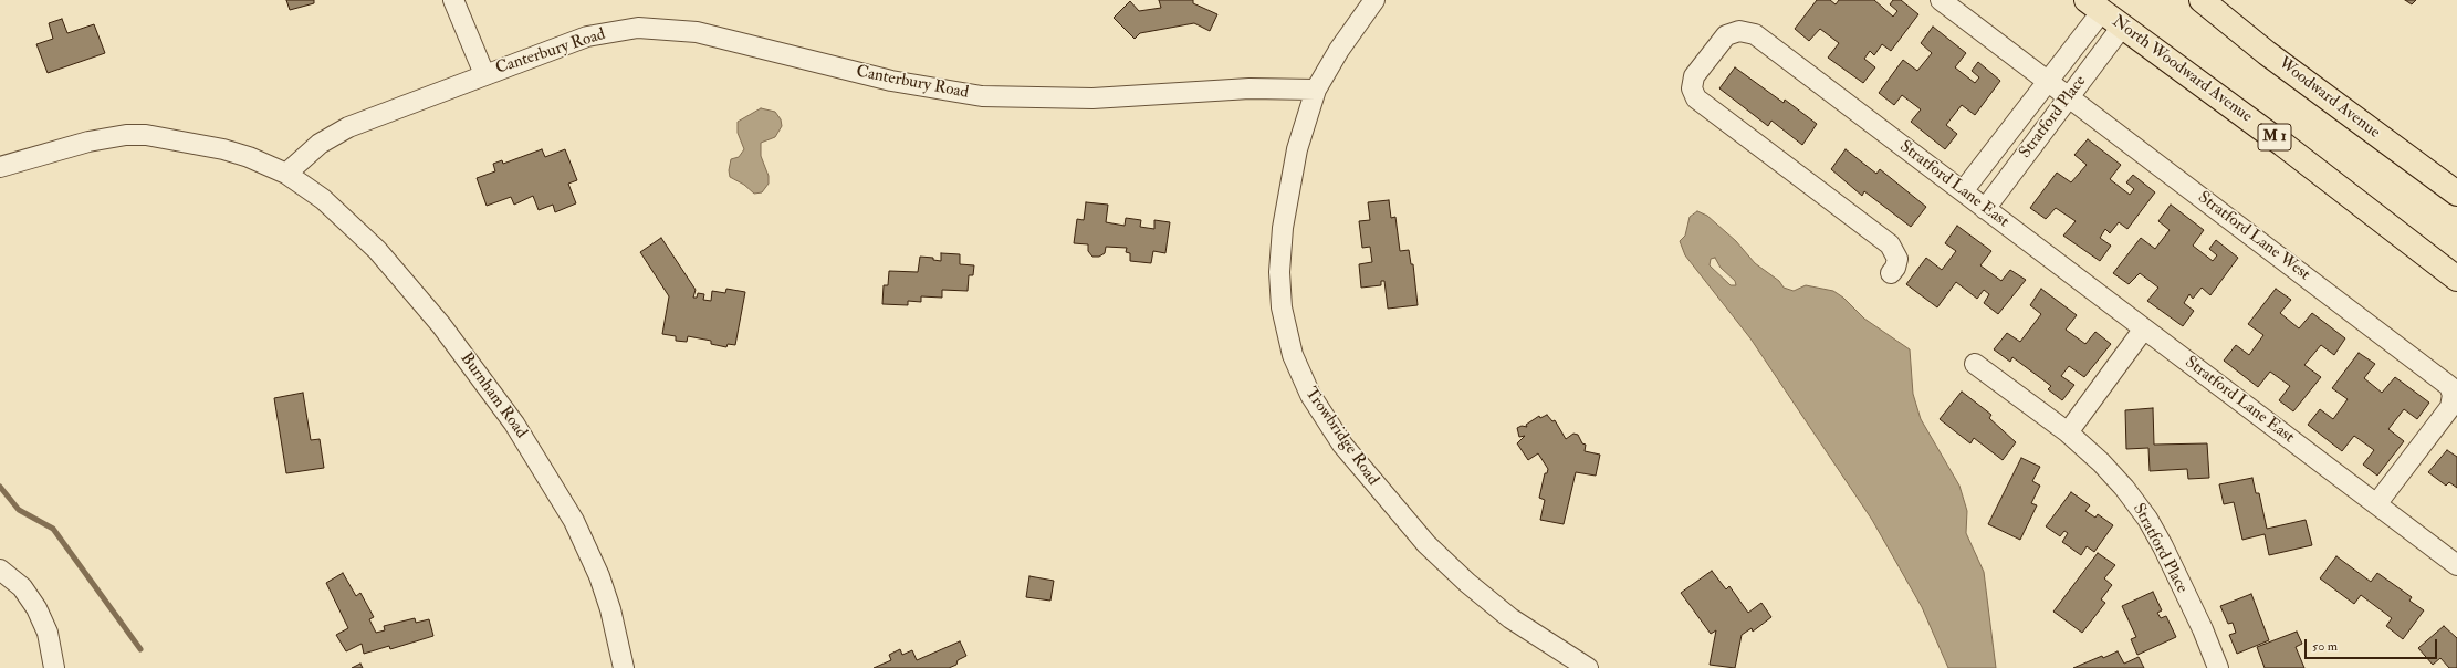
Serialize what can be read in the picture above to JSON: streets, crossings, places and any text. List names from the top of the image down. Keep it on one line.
{"streets":{"main road":["North Woodward Avenue","Woodward Avenue","M 1"],"street":["Canterbury Road","Stratford Place","Stratford Lane East","Stratford Lane West","Burnham Road","Trowbridge Road"]},"crossings":[["Canterbury Road","Burnham Road"],["Canterbury Road","Trowbridge Road"],["North Woodward Avenue","Stratford Place"],["Stratford Place","Stratford Lane East"],["Stratford Place","Stratford Lane West"],["Stratford Lane East","Stratford Lane West"]],"scale_bar":"50 m"}
